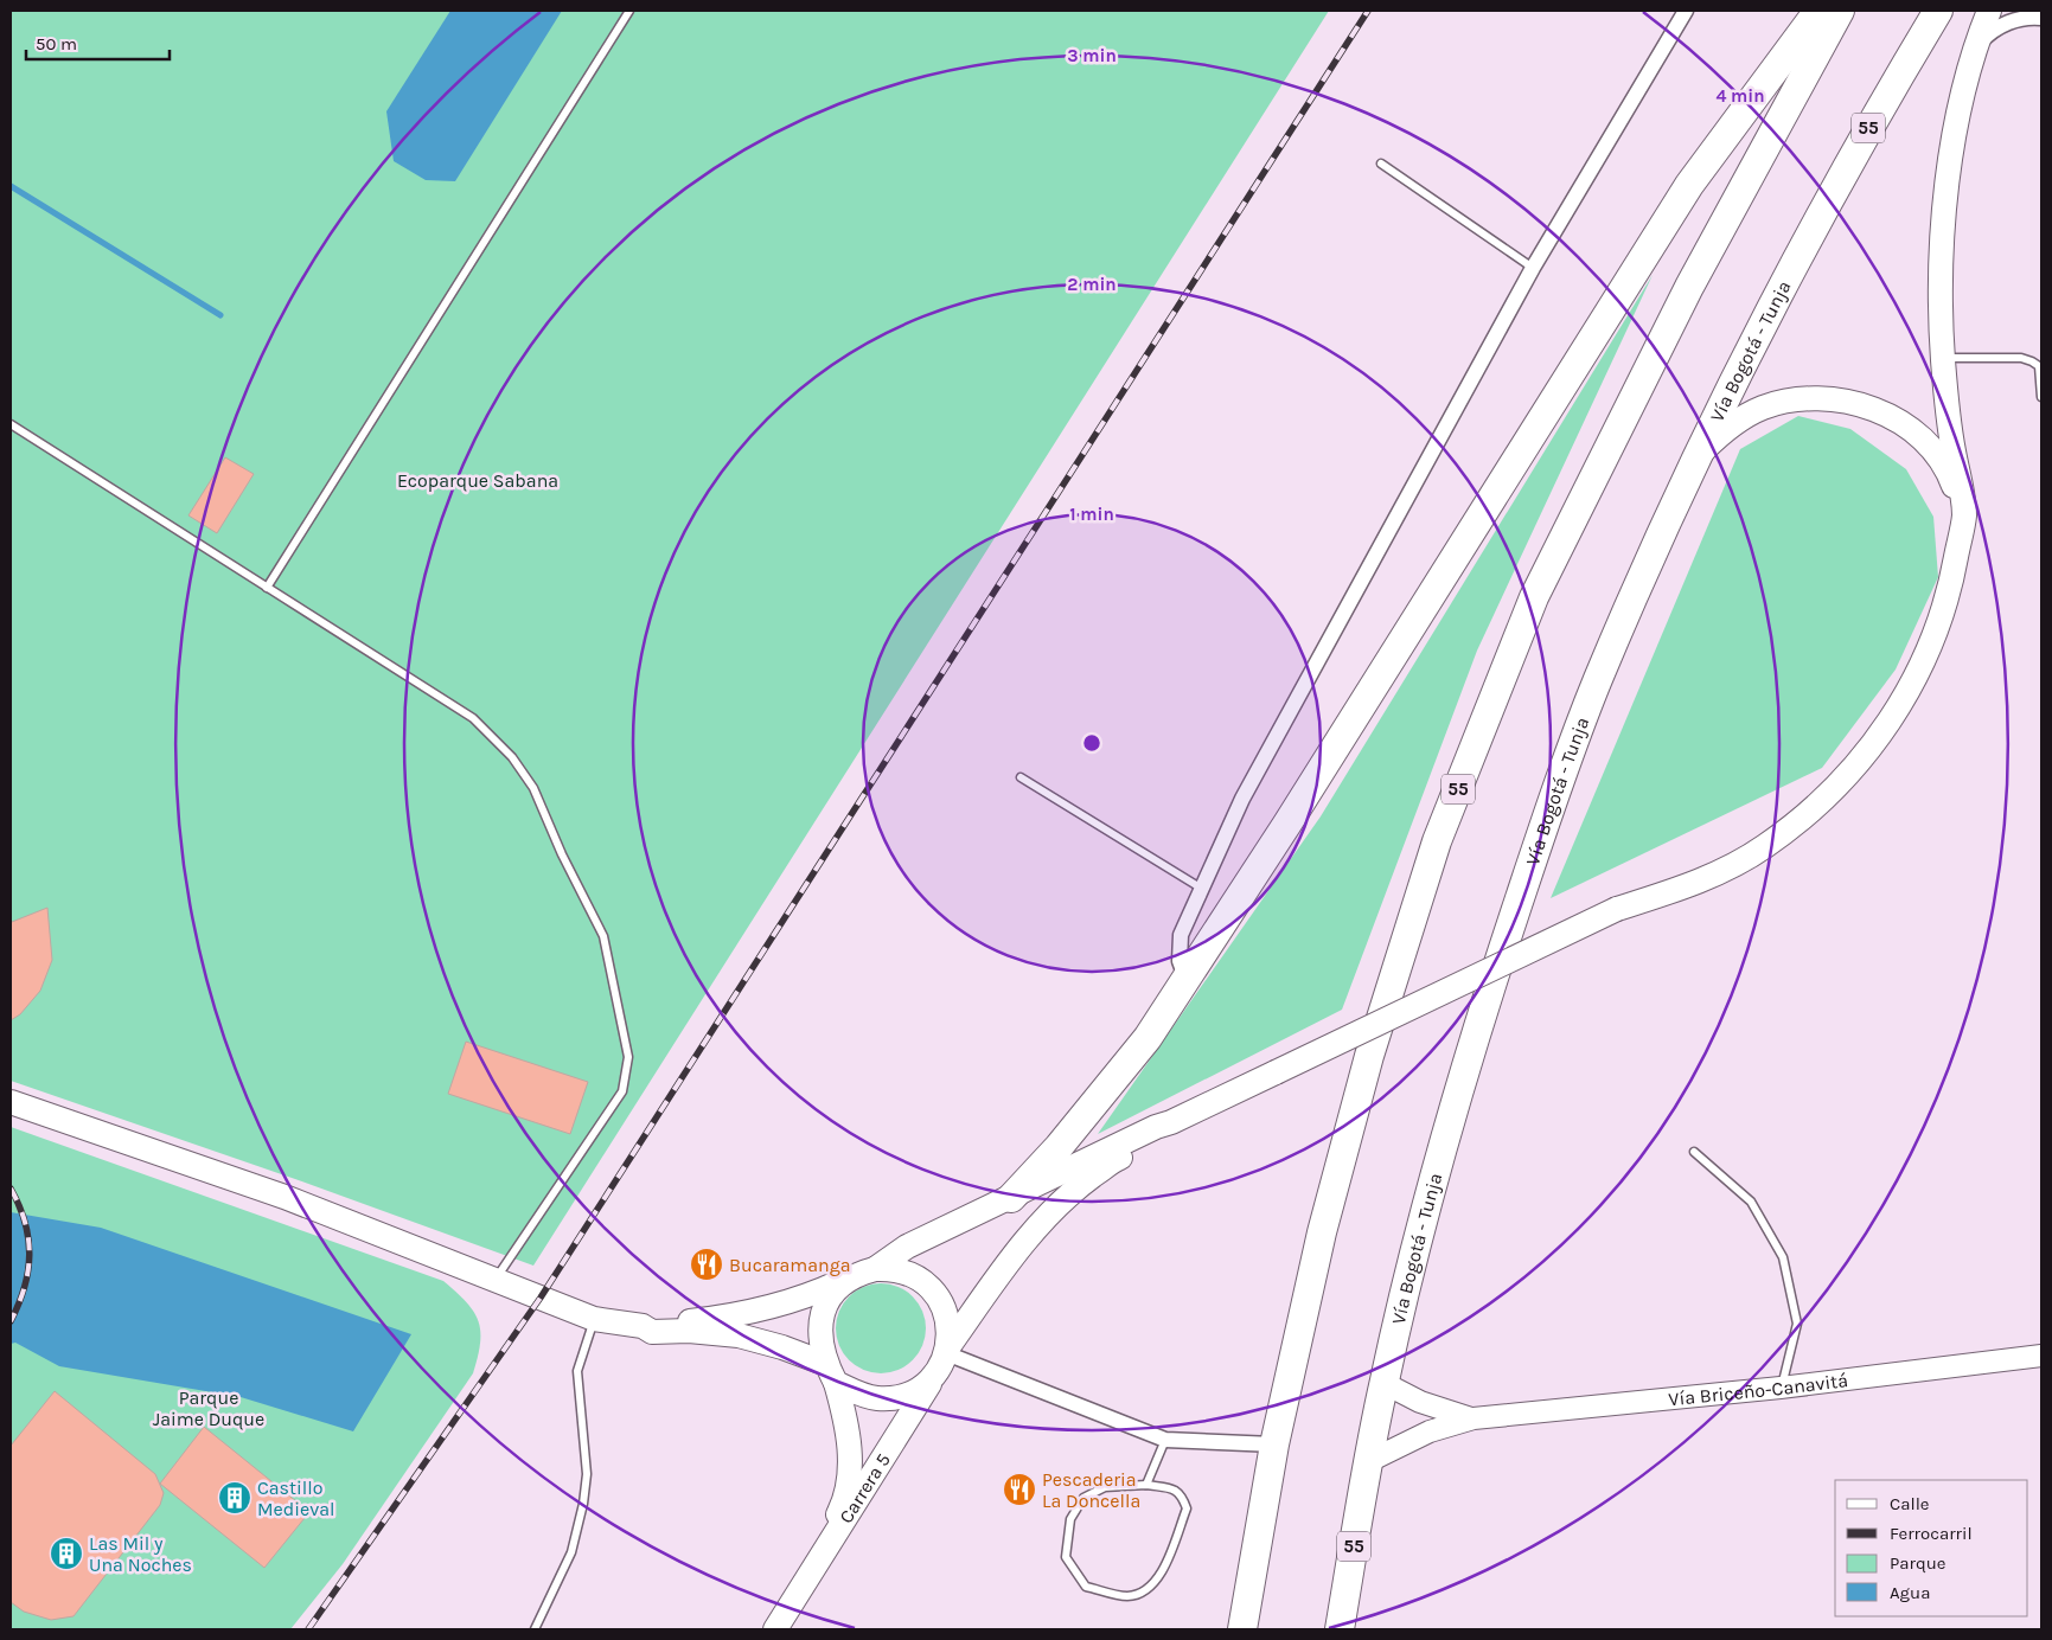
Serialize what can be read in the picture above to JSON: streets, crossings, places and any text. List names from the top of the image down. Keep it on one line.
{"streets":{"highway":["55","Vía Bogotá - Tunja"],"main road":["Vía Briceño-Canavitá","Carrera 5"]},"parks":["Ecoparque Sabana","Parque Jaime Duque"],"places":{"restaurant":["Bucaramanga","Pescaderia La Doncella"],"building":["Castillo Medieval","Las Mil y Una Noches"]},"legend":["Calle","Ferrocarril","Parque","Agua"],"scale_bar":"50 m","rings":["3 min","4 min","2 min","1 min"]}
